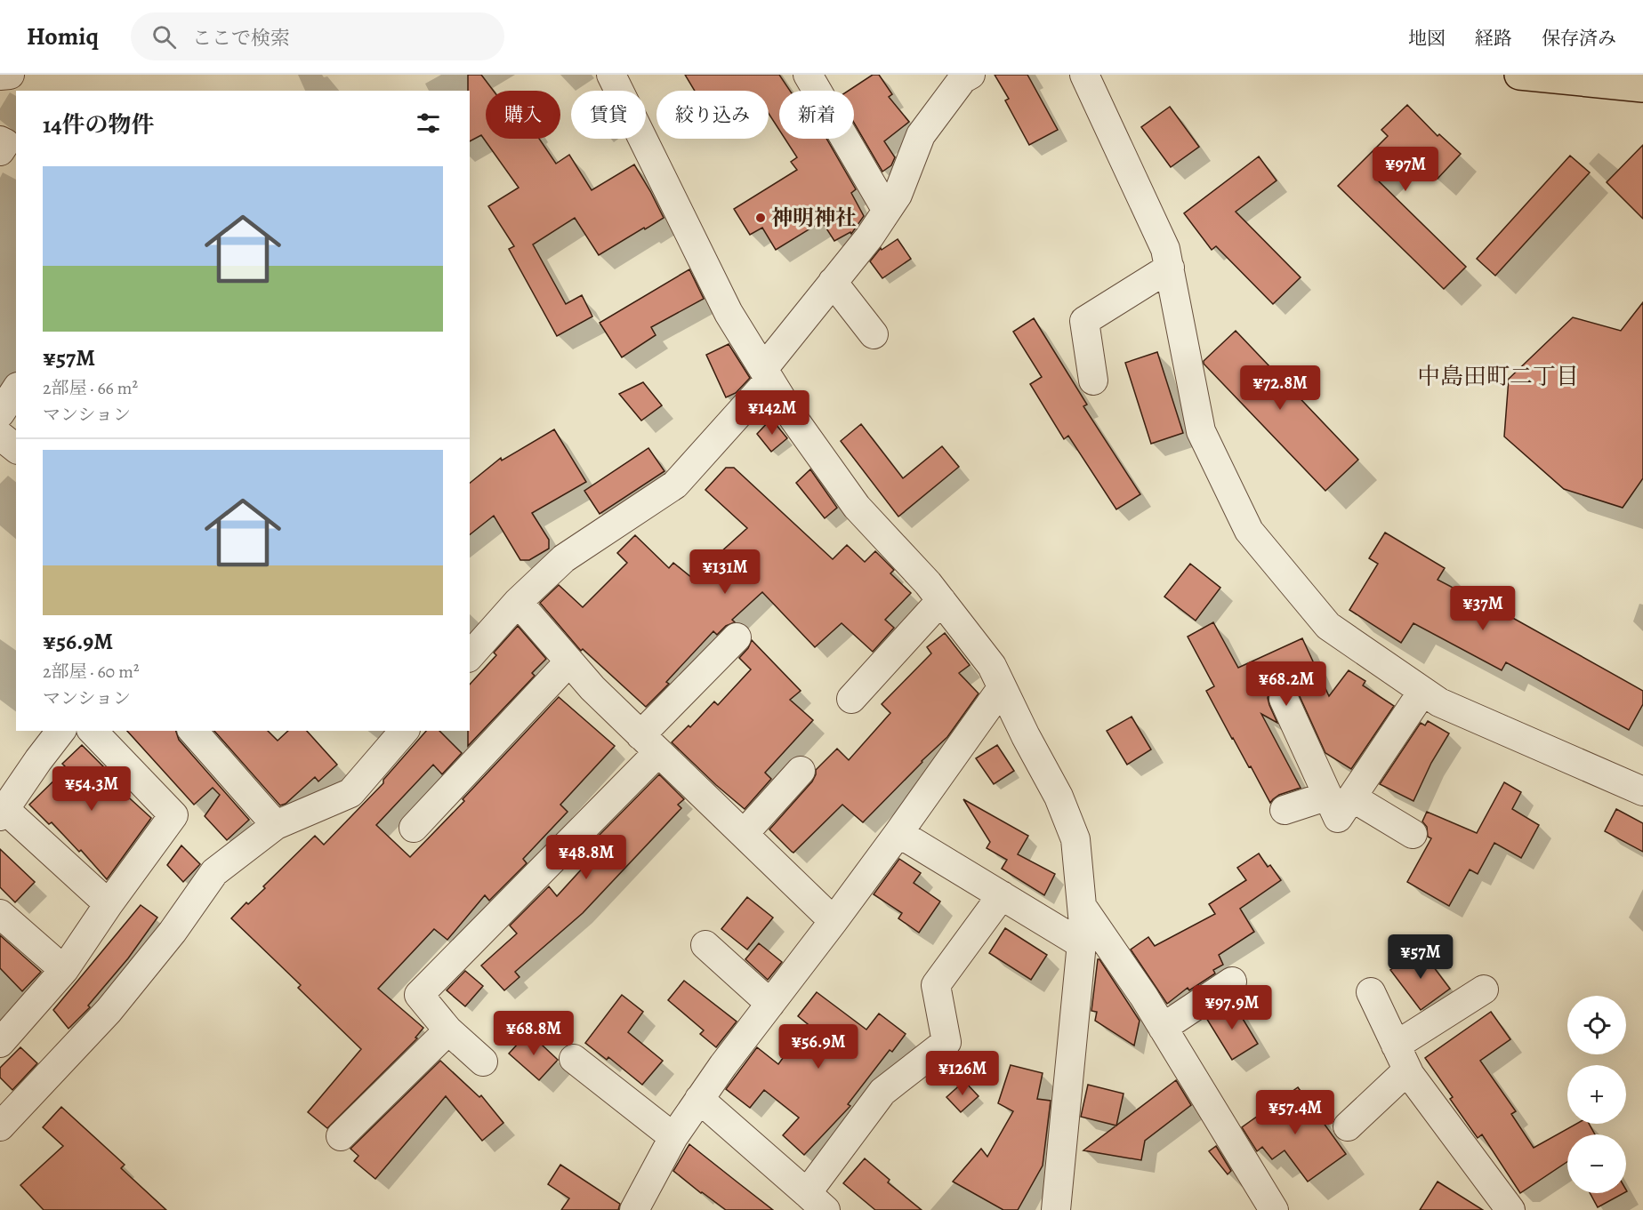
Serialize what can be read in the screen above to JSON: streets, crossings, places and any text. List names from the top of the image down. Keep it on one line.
{"districts":["中島田町二丁目"],"places":["神明神社"],"page":{"header":"Homiq","search":"ここで検索","nav":["地図","経路","保存済み"],"chip":["購入","賃貸","絞り込み","新着"],"heading":"14件の物件","price":["¥97M","¥72.8M","¥142M","¥131M","¥37M","¥68.2M","¥54.3M","¥48.8M","¥57M","¥97.9M","¥68.8M","¥56.9M","¥126M","¥57.4M"],"list":[{"name":"¥57M","note":"2部屋 · 66 m² · マンション"},{"name":"¥56.9M","note":"2部屋 · 60 m² · マンション"}],"map_buttons":["+","−"]}}
